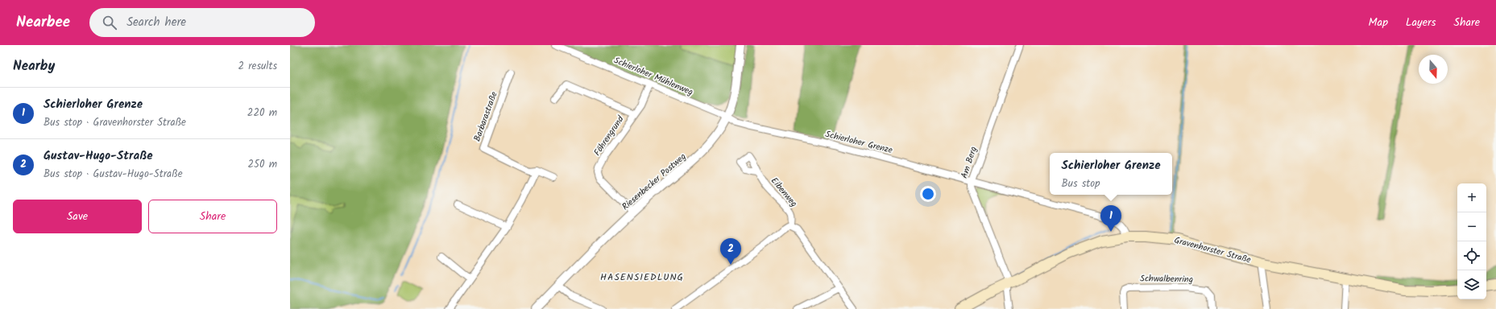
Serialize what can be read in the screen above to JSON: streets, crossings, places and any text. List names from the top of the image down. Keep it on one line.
{"streets":{"main road":["Gravenhorster Straße"],"street":["Schierloher Mühlenweg","Barbarastraße","Föhrengrund","Schierloher Grenze","Am Berg","Riesenbecker Postweg","Eibenweg","Schwalbenring"]},"crossings":[["Schierloher Mühlenweg","Föhrengrund"],["Schierloher Mühlenweg","Schierloher Grenze"],["Schierloher Mühlenweg","Riesenbecker Postweg"],["Föhrengrund","Riesenbecker Postweg"],["Schierloher Grenze","Am Berg"],["Schierloher Grenze","Riesenbecker Postweg"],["Schierloher Grenze","Gravenhorster Straße"],["Am Berg","Gravenhorster Straße"]],"districts":["HASENSIEDLUNG"],"north":"bottom","page":{"header":"Nearbee","search":"Search here","nav":["Map","Layers","Share"],"heading":["Nearby","2 results"],"list":[{"mark":"1","name":"Schierloher Grenze","note":"Bus stop · Gravenhorster Straße","value":"220 m"},{"mark":"2","name":"Gustav-Hugo-Straße","note":"Bus stop · Gustav-Hugo-Straße","value":"250 m"}],"popup":["Schierloher Grenze","Bus stop"],"map_buttons":["+","−"],"buttons":["Save","Share"],"pins":["1","2"]}}
